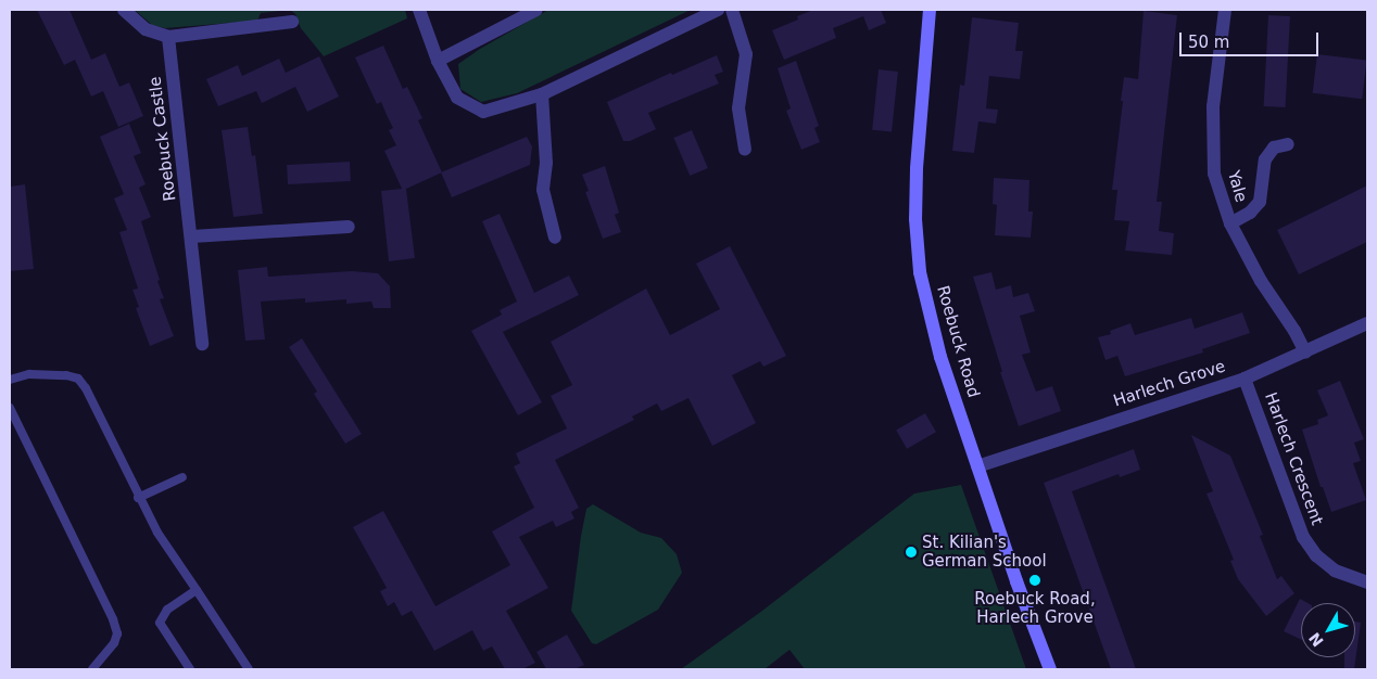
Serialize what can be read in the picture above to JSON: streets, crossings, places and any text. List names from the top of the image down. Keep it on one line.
{"streets":{"street":["Roebuck Castle","Yale","Roebuck Road","Harlech Grove","Harlech Crescent"]},"crossings":[["Yale","Harlech Grove"],["Roebuck Road","Harlech Grove"],["Harlech Grove","Harlech Crescent"]],"places":["St. Kilian's German School","Roebuck Road, Harlech Grove"],"scale_bar":"50 m","north":"bottom left"}
